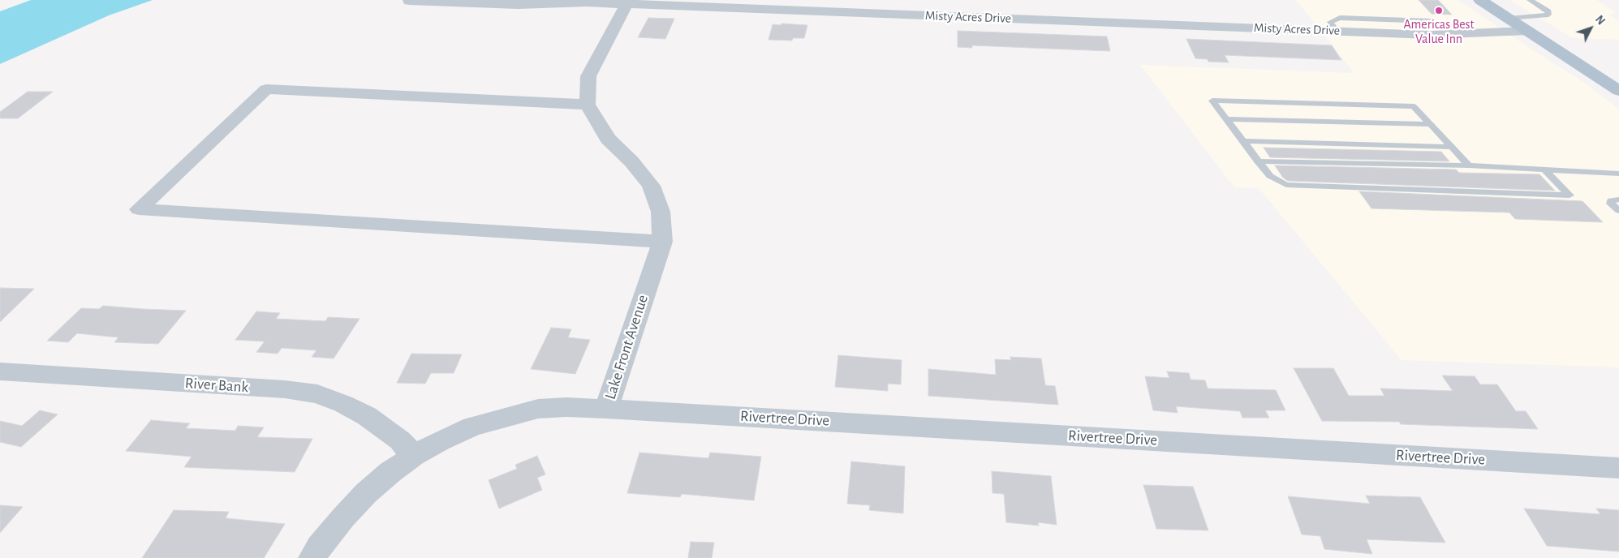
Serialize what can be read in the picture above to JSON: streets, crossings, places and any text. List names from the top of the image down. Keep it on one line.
{"streets":{"street":["Misty Acres Drive","Lake Front Avenue","River Bank","Rivertree Drive"]},"crossings":[["Lake Front Avenue","River Bank"],["Lake Front Avenue","Rivertree Drive"]],"places":["Americas Best Value Inn"],"north":"top right"}
